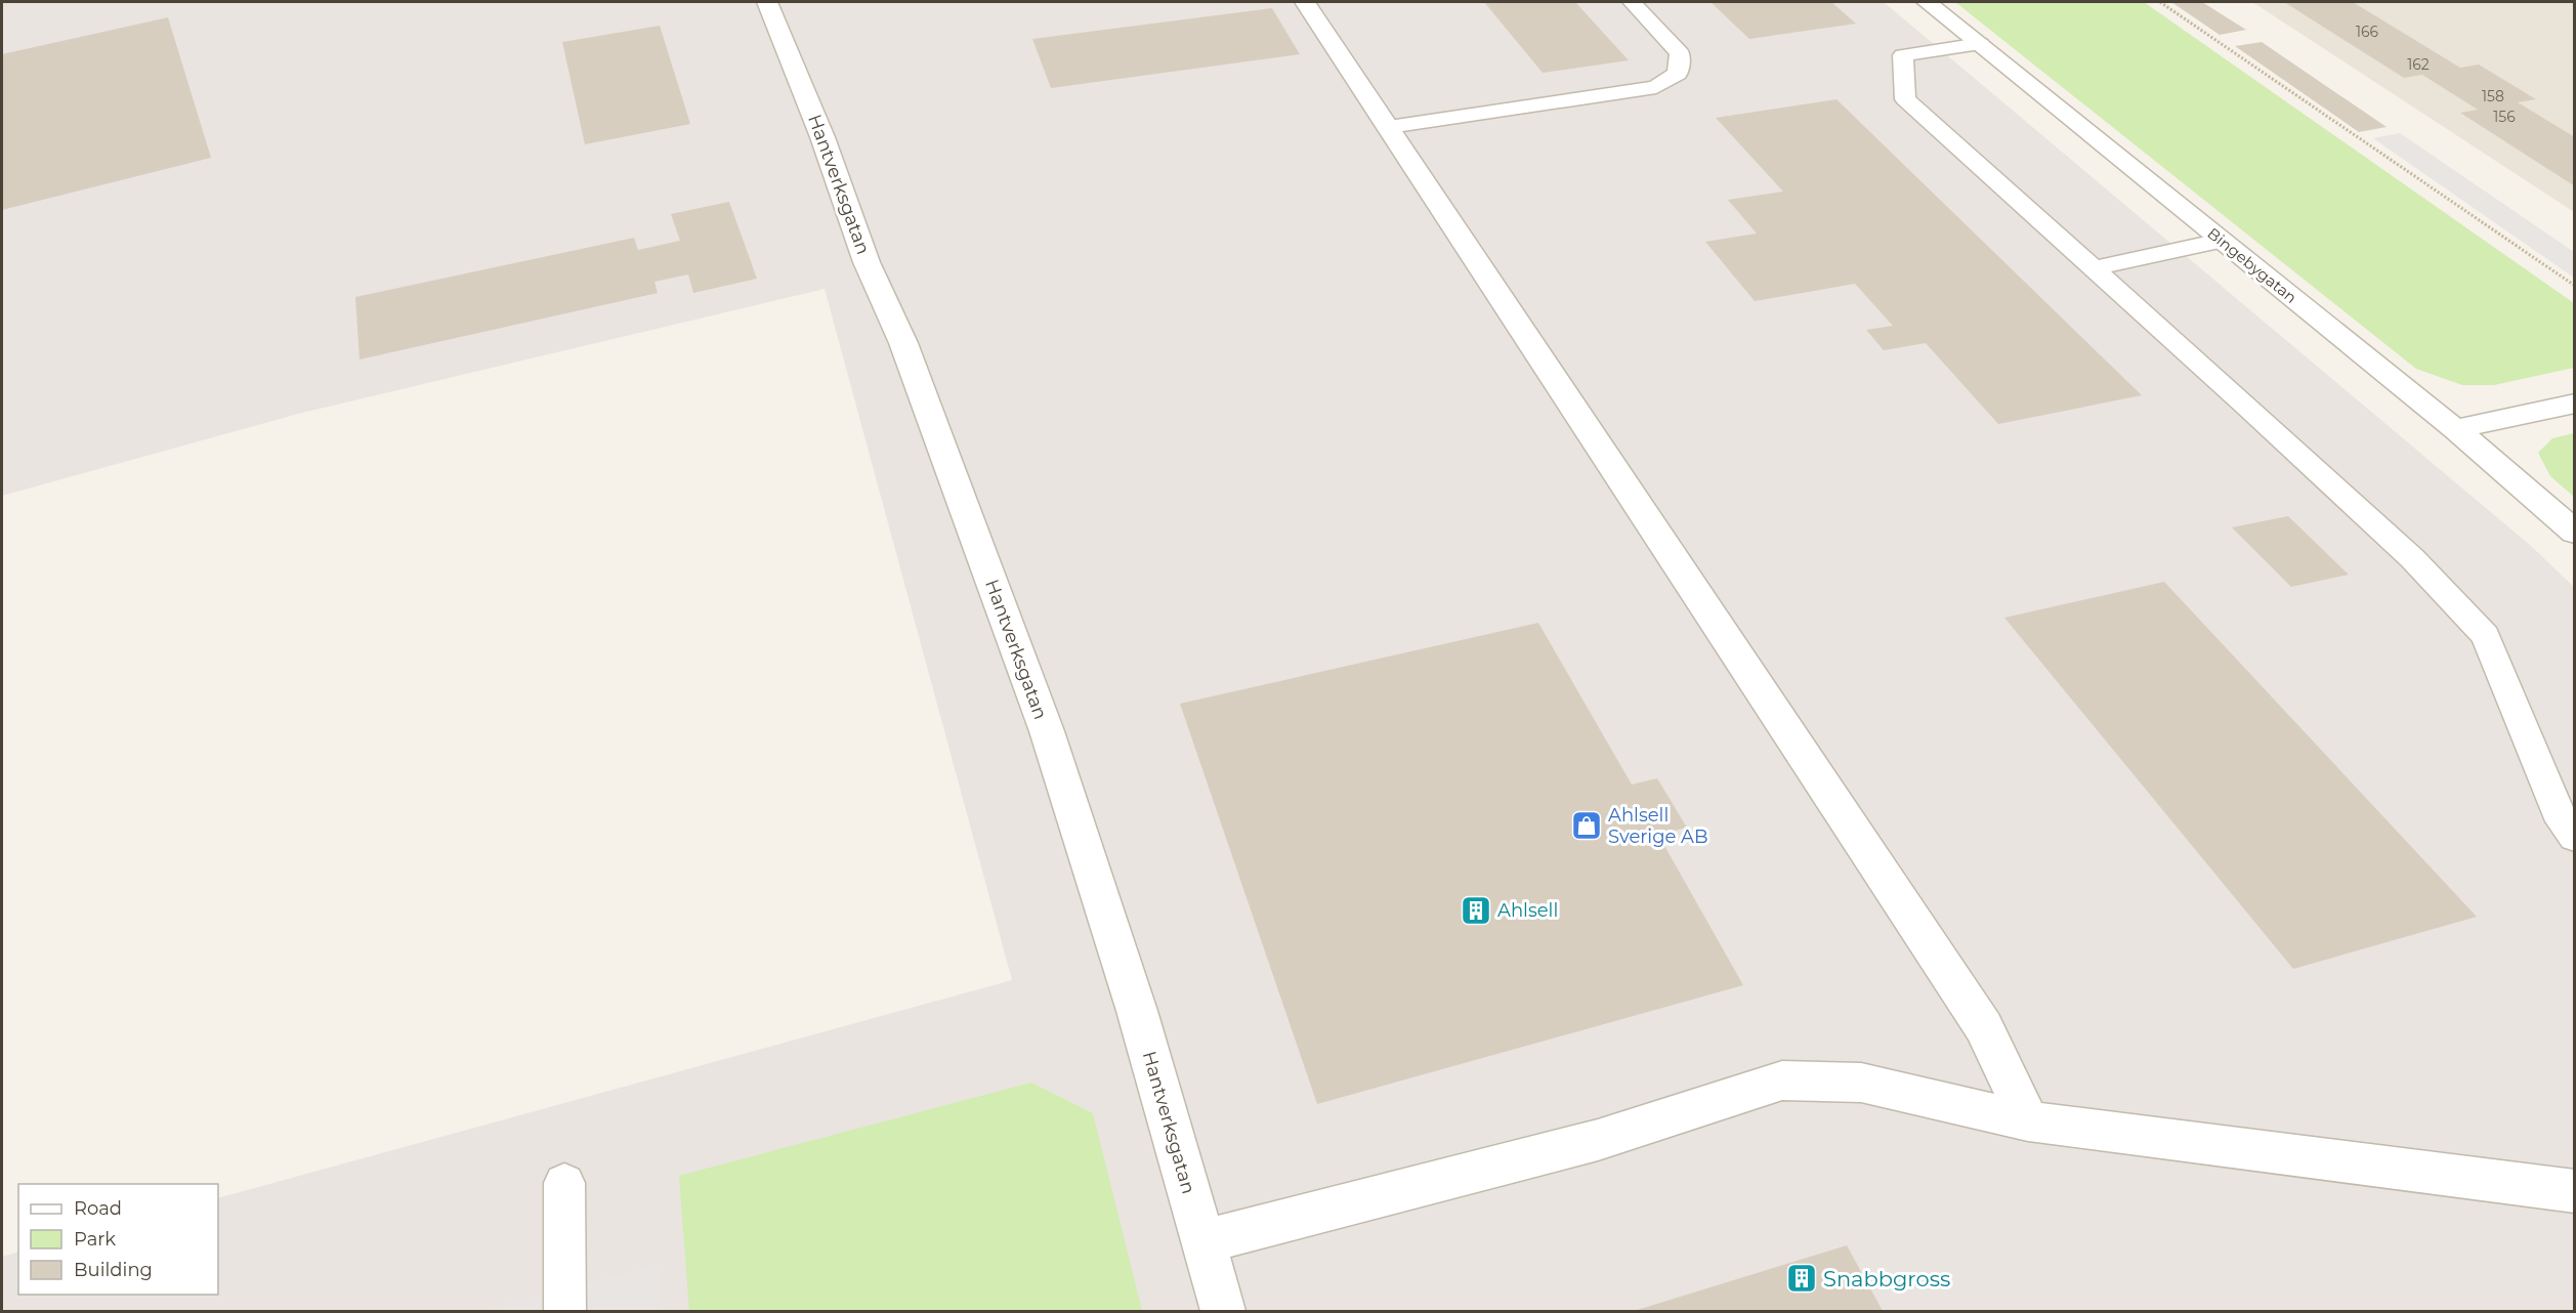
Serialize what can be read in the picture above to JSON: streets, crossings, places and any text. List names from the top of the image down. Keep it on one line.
{"streets":{"street":["Hantverksgatan","Bingebygatan"]},"places":{"shop":["Ahlsell Sverige AB"],"building":["Ahlsell","Snabbgross"]},"house_numbers":["166","162","158","156"],"legend":["Road","Park","Building"]}
